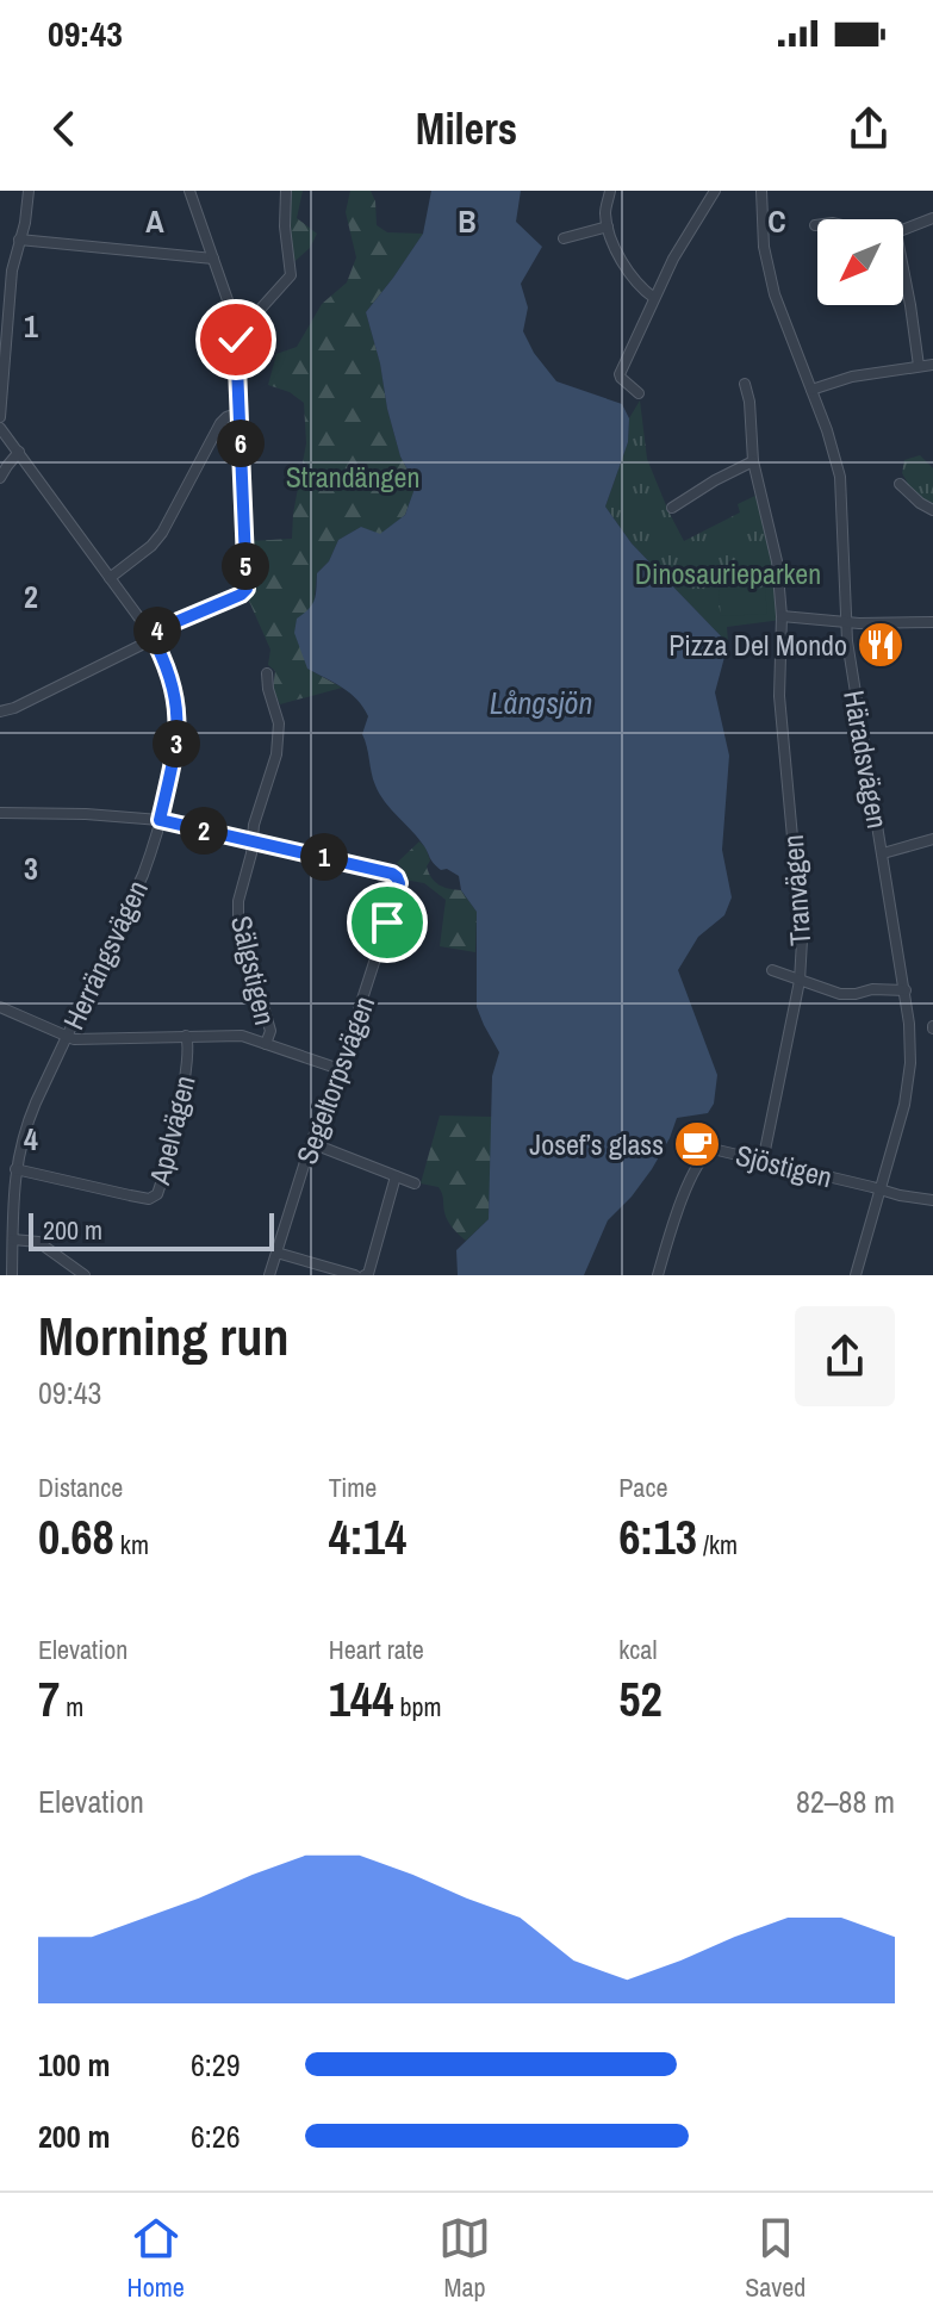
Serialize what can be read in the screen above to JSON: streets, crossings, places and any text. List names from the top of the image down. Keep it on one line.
{"streets":{"street":["Häradsvägen","Tranvägen","Herrängsvägen","Sälgstigen","Segeltorpsvägen","Apelvägen","Sjöstigen"]},"crossings":[["Häradsvägen","Sjöstigen"],["Tranvägen","Sjöstigen"],["Herrängsvägen","Apelvägen"],["Sälgstigen","Segeltorpsvägen"]],"water":["Långsjön"],"parks":["Strandängen","Dinosaurieparken"],"places":{"restaurant":["Pizza Del Mondo"],"cafe":["Josef’s glass"]},"scale_bar":"200 m","north":"bottom left","page":{"status":"09:43","header":"Milers","pins":["6","5","4","3","2","1"],"scale":"200 m","heading":["Morning run","09:43"],"stats":[["Distance","0.68 km"],["Time","4:14"],["Pace","6:13 /km"],["Elevation","7 m"],["Heart rate","144 bpm"],["kcal","52"]],"chart":["Elevation","82–88 m"],"list":[{"name":"100 m","note":"6:29"},{"name":"200 m","note":"6:26"}],"tabs":["Home","Map","Saved"]},"grid":{"columns":["A","B","C"],"rows":["1","2","3","4"]}}
